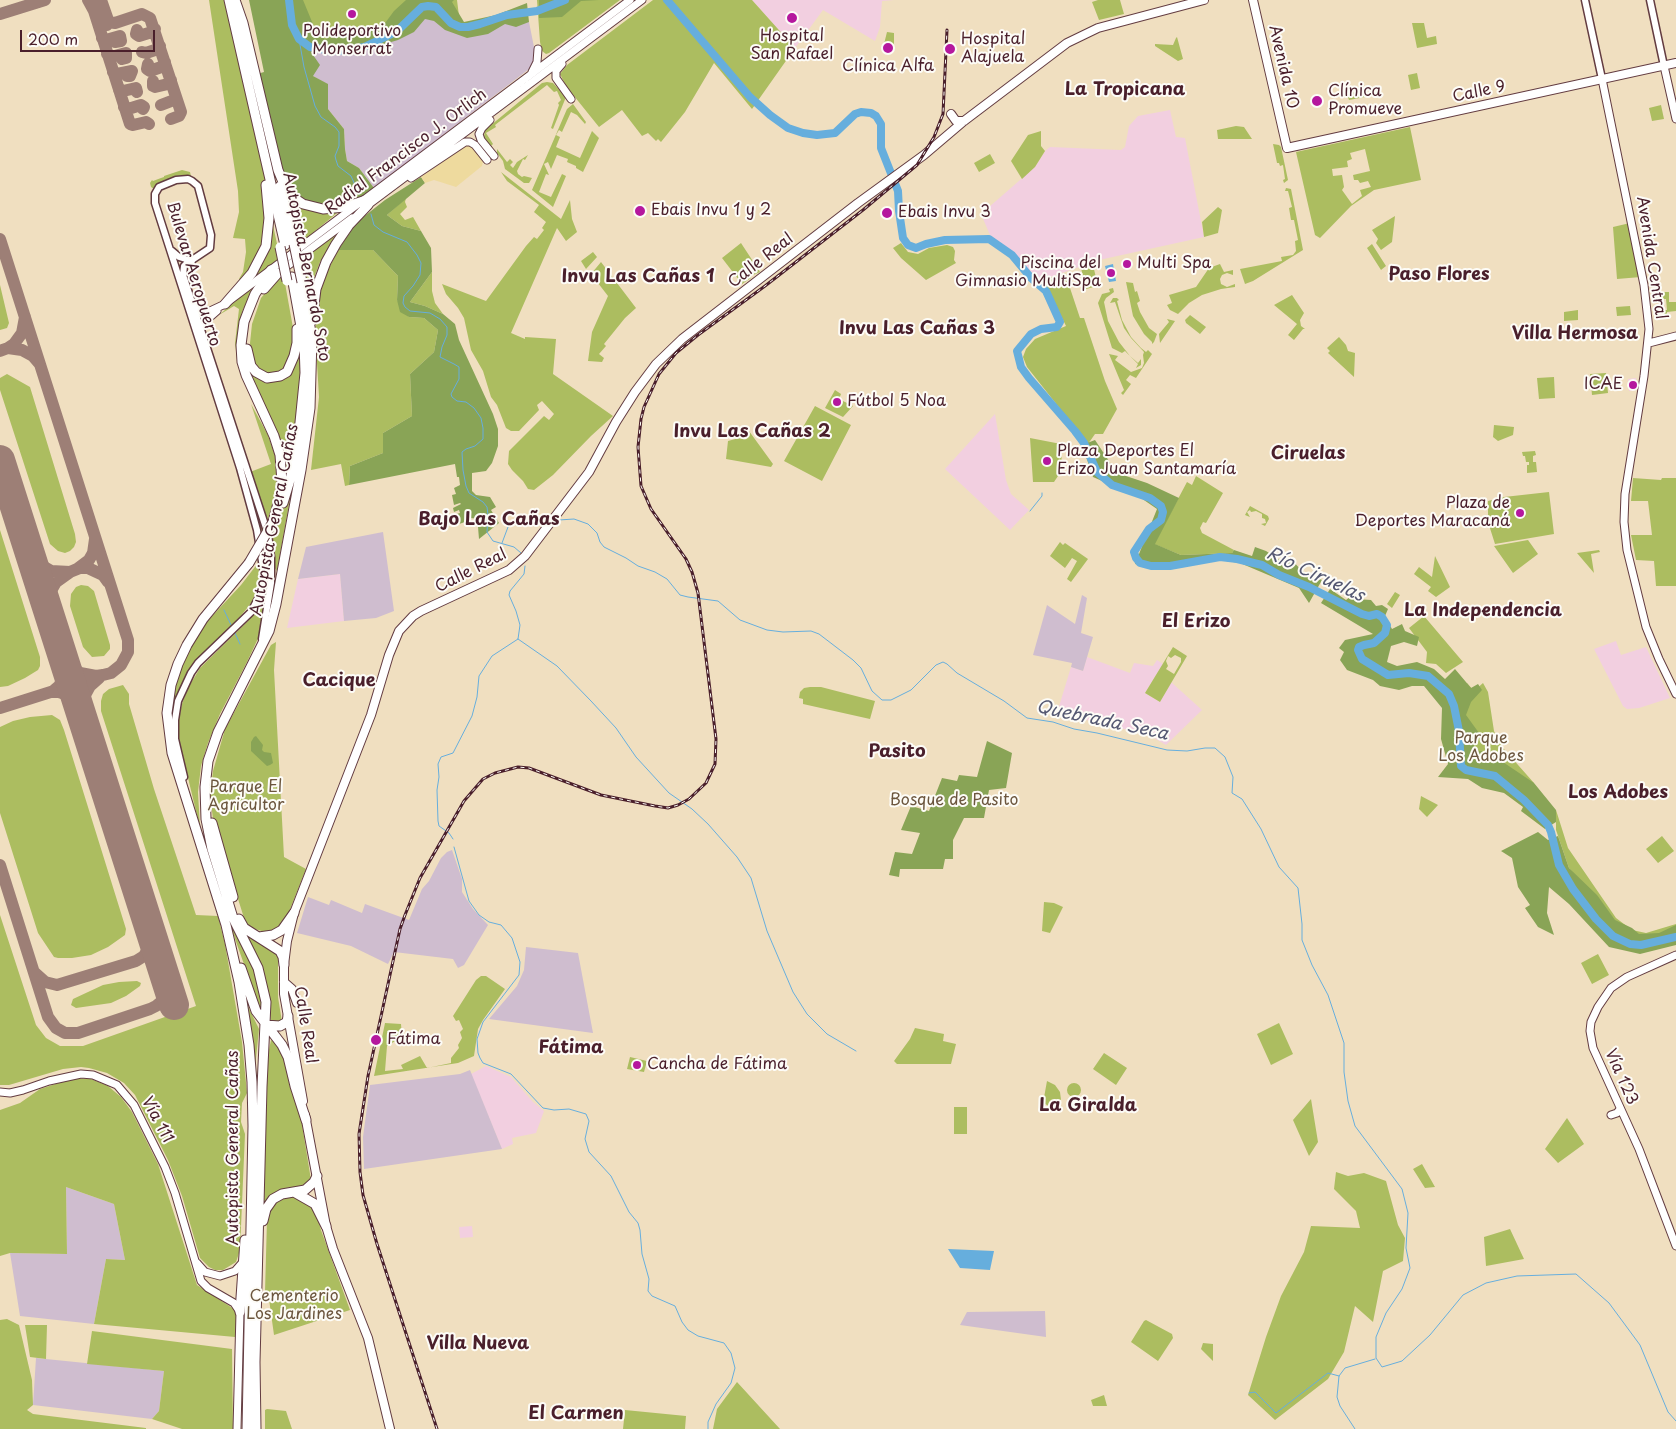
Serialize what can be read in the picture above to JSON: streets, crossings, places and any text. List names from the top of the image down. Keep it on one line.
{"streets":{"highway":["Autopista Bernardo Soto","Autopista General Cañas"],"main road":["Avenida 10","Calle 9","Radial Francisco J. Orlich","Avenida Central","Calle Real","Vía 123","Vía 111"],"street":["Bulevar Aeropuerto"]},"crossings":[["Avenida 10","Calle 9"],["Calle 9","Avenida Central"],["Radial Francisco J. Orlich","Bulevar Aeropuerto"],["Autopista Bernardo Soto","Autopista General Cañas"],["Bulevar Aeropuerto","Autopista General Cañas"]],"districts":["La Tropicana","Paso Flores","Invu Las Cañas 1","Invu Las Cañas 3","Villa Hermosa","Invu Las Cañas 2","Ciruelas","Bajo Las Cañas","La Independencia","El Erizo","Cacique","Pasito","Los Adobes","Fátima","La Giralda","Villa Nueva","El Carmen"],"water":["Río Ciruelas","Quebrada Seca"],"parks":["Parque Los Adobes","Parque El Agricultor","Bosque de Pasito","Cementerio Los Jardines"],"places":["Polideportivo Monserrat","Hospital San Rafael","Clínica Alfa","Hospital Alajuela","Clínica Promueve","Ebais Invu 1 y 2","Ebais Invu 3","Multi Spa","Piscina del Gimnasio MultiSpa","ICAE","Fútbol 5 Noa","Plaza Deportes El Erizo Juan Santamaría","Plaza de Deportes Maracaná","Fátima","Cancha de Fátima"],"scale_bar":"200 m"}
